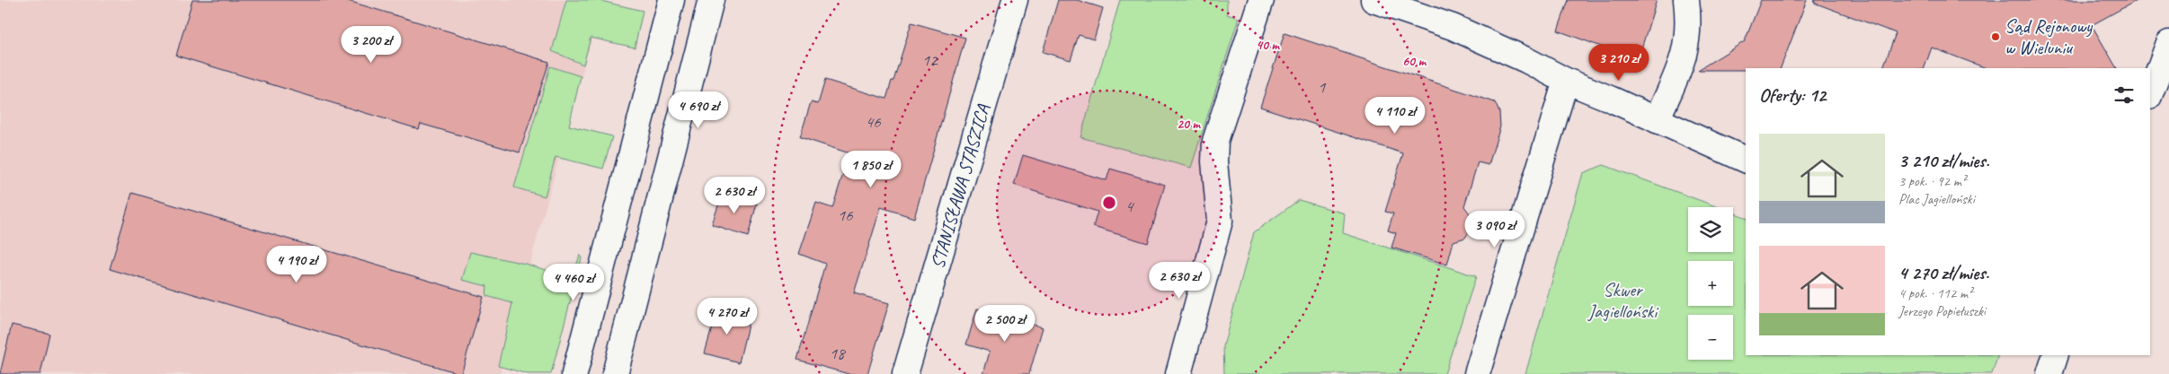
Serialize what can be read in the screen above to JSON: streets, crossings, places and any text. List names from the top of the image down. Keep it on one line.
{"streets":{"street":["STANISŁAWA STASZICA"]},"parks":["Skwer Jagielloński"],"places":["Sąd Rejonowy w Wieluniu"],"house_numbers":["12","1","46","4","16","18"],"page":{"price":["3 200 zł","3 210 zł","4 690 zł","4 110 zł","1 850 zł","2 630 zł","3 090 zł","4 190 zł","2 630 zł","4 460 zł","4 270 zł","2 500 zł"],"heading":"Oferty: 12","list":[{"name":"3 210 zł/mies.","note":"3 pok. · 92 m² · Plac Jagielloński"},{"name":"4 270 zł/mies.","note":"4 pok. · 112 m² · Jerzego Popiełuszki"}],"map_buttons":["+","−"]},"rings":["40 m","60 m","20 m"]}
